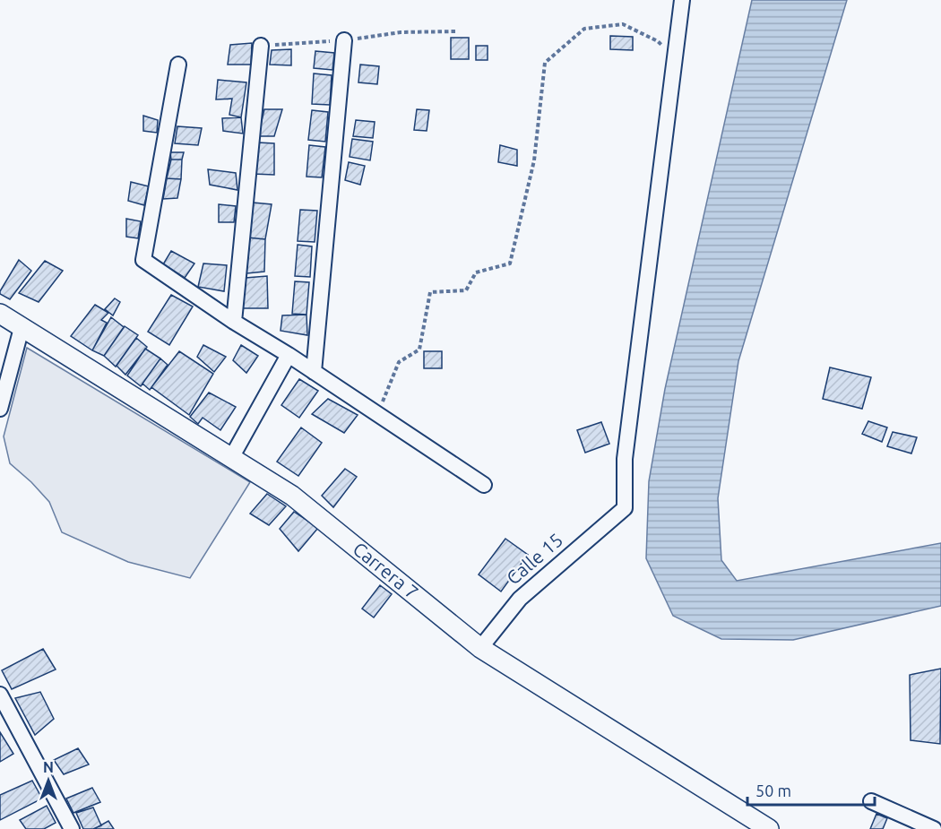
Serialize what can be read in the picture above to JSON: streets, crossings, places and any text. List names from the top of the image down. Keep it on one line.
{"streets":{"street":["Calle 15","Carrera 7"]},"crossings":[["Calle 15","Carrera 7"]],"scale_bar":"50 m","north":"top"}
